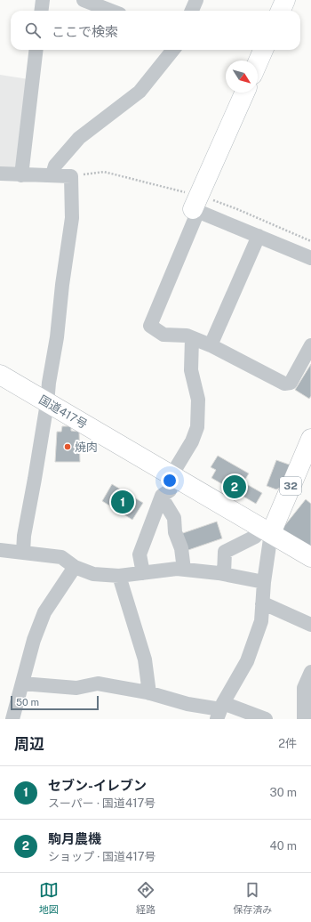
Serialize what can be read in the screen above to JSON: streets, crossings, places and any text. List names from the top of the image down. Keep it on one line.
{"streets":{"main road":["国道417号","32"]},"crossings":[["国道417号","32"]],"places":["焼肉"],"scale_bar":"50 m","north":"bottom right","page":{"search":"ここで検索","pins":["2","1"],"scale":"50 m","heading":["周辺","2件"],"list":[{"mark":"1","name":"セブン-イレブン","note":"スーパー · 国道417号","value":"30 m"},{"mark":"2","name":"駒月農機","note":"ショップ · 国道417号","value":"40 m"}],"nav":["地図","経路","保存済み"]}}
